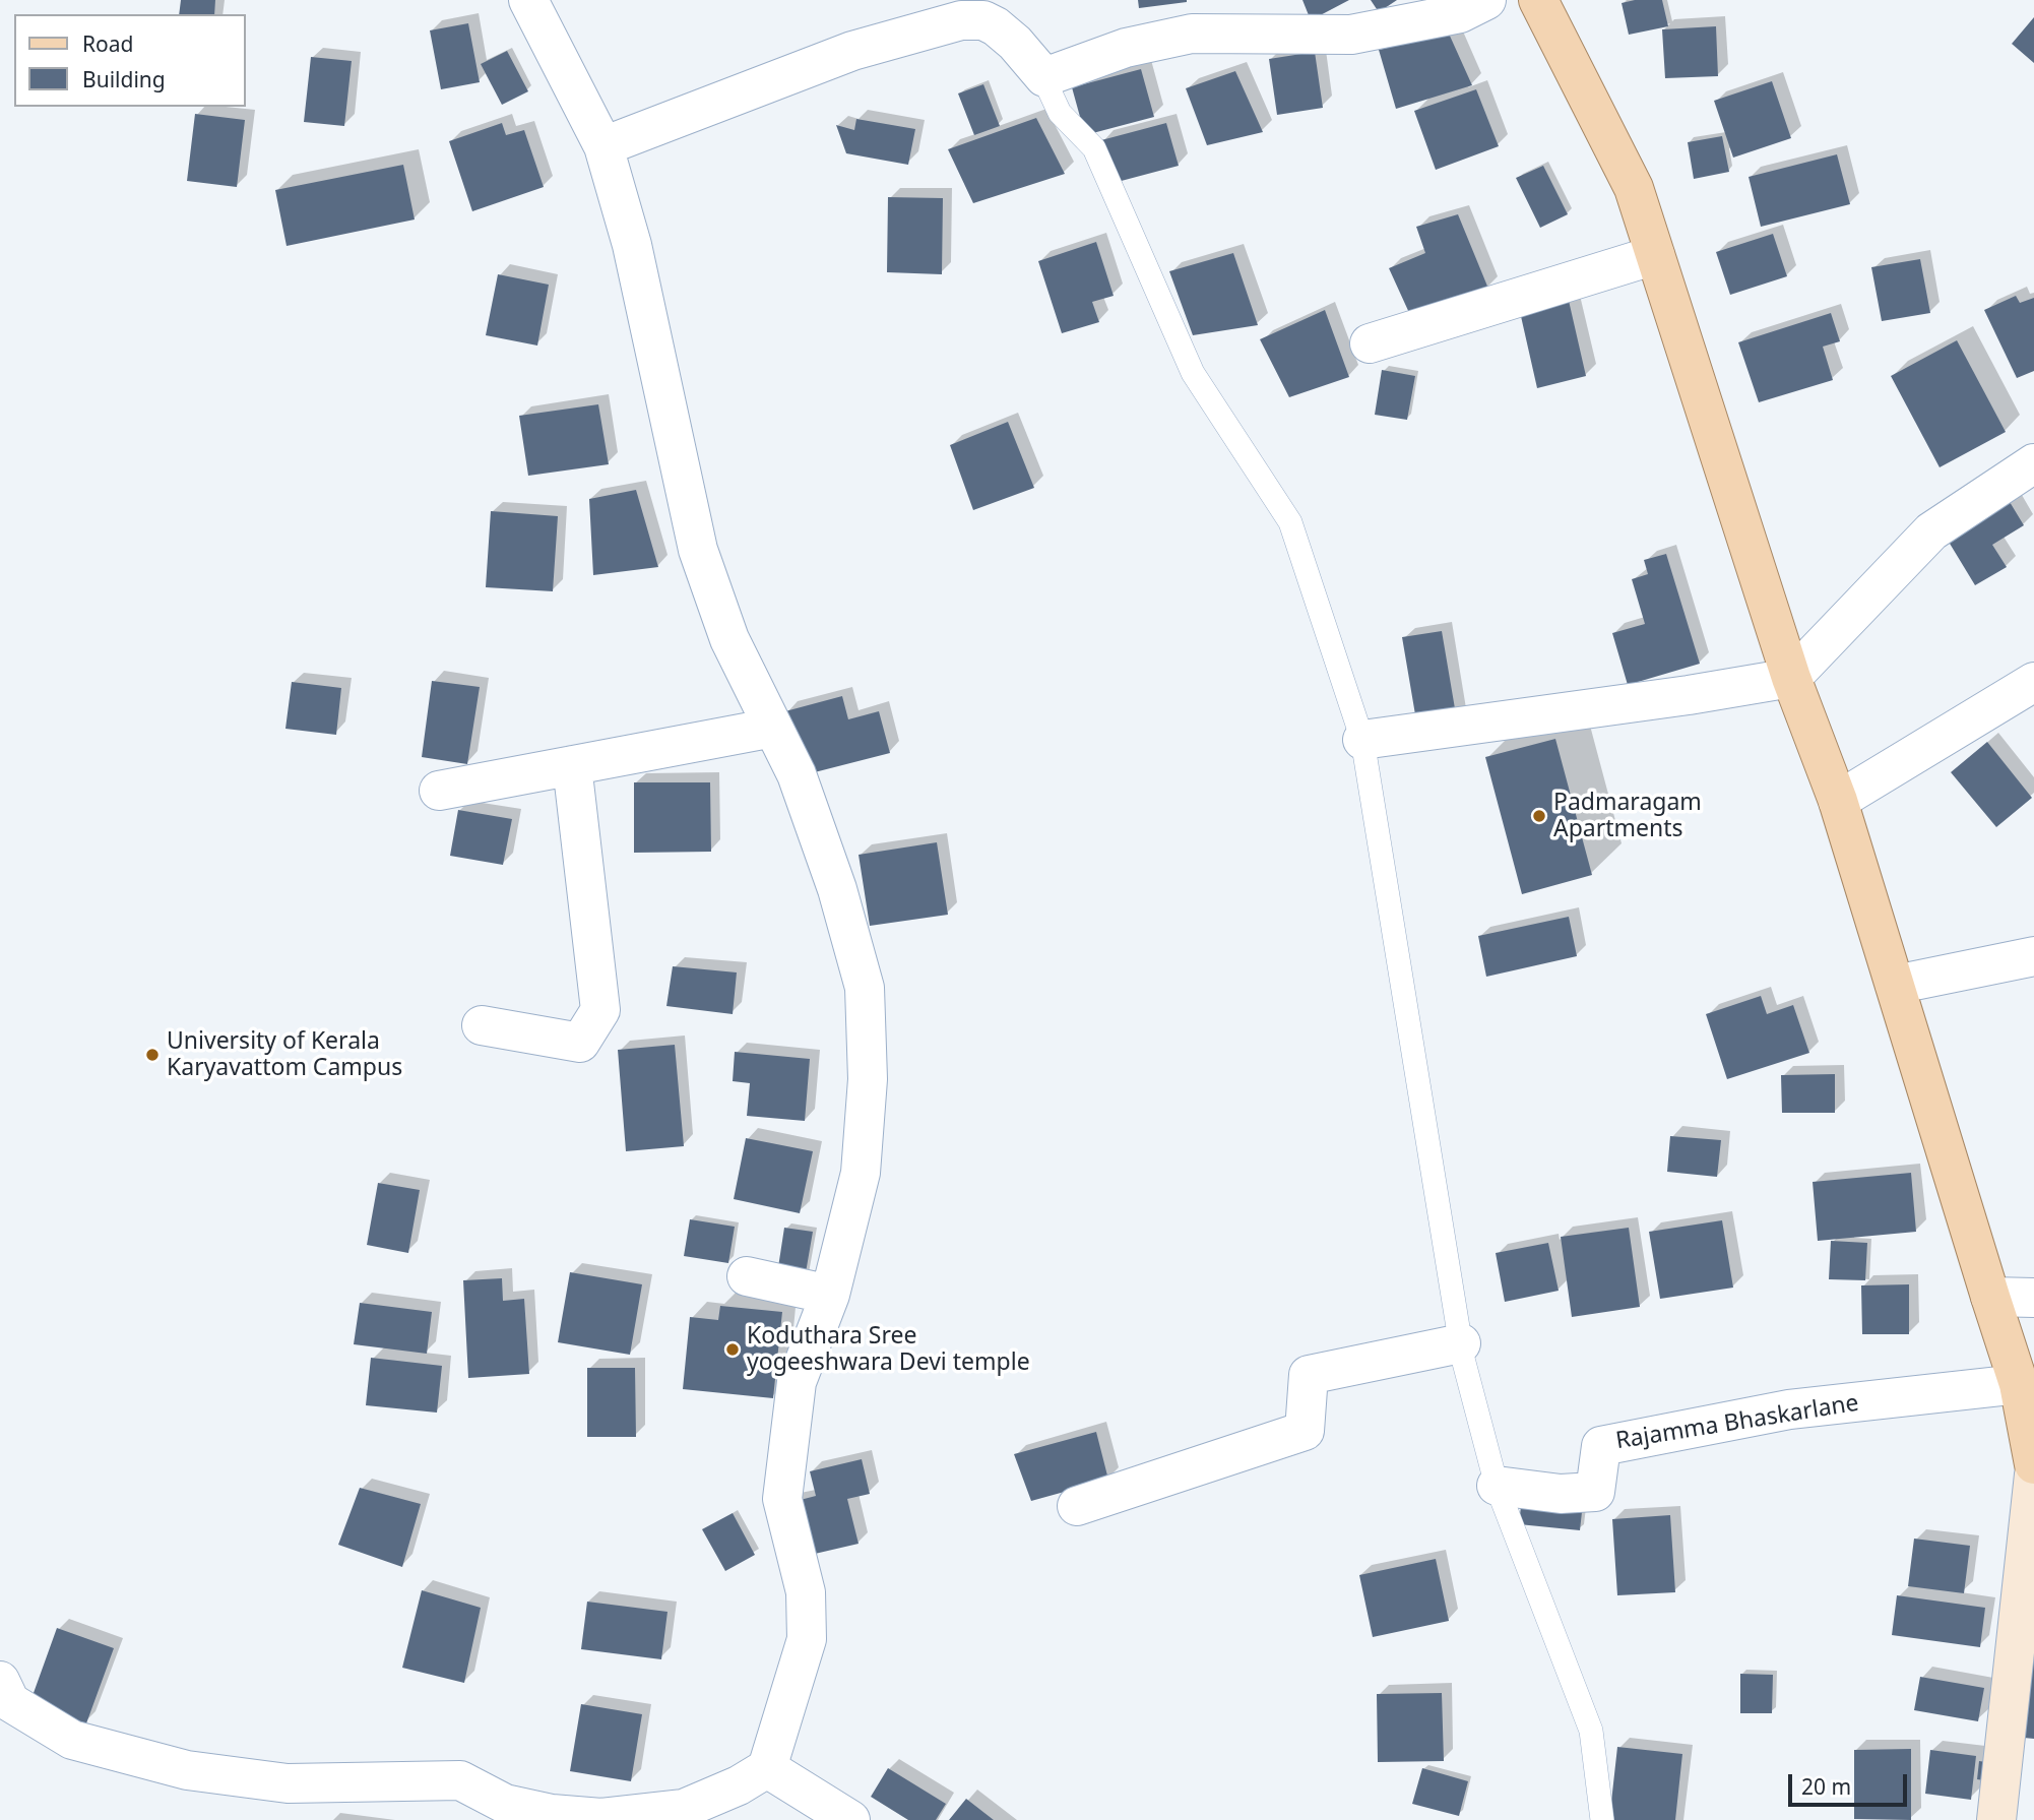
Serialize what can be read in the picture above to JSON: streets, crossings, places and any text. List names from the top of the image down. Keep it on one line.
{"streets":{"street":["Rajamma Bhaskarlane"]},"places":["Padmaragam Apartments","University of Kerala Karyavattom Campus","Koduthara Sree yogeeshwara Devi temple"],"legend":["Road","Building"],"scale_bar":"20 m"}
